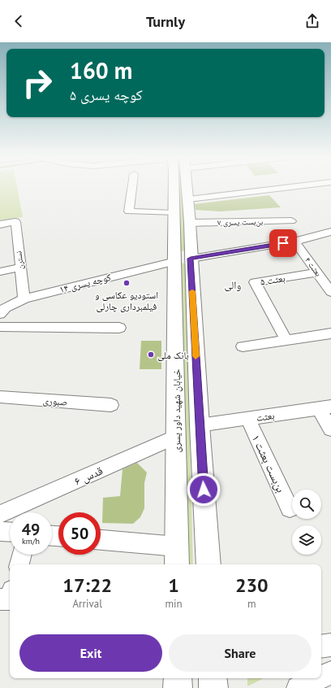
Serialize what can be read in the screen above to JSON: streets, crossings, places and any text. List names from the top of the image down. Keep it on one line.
{"streets":{"main road":["خیابان شهید داور یسری"],"street":["بن‌بست یسری ۷","نسترن","بعثت ۴","بعثت ۵","کوچه یسری ۱۴","صبوری","بعثت","بن‌بست بعثت ۱","قدس ۶"]},"crossings":[["بن‌بست یسری ۷","خیابان شهید داور یسری"],["نسترن","کوچه یسری ۱۴"],["بعثت ۴","بعثت ۵"],["بعثت ۴","کوچه یسری ۱۴"],["کوچه یسری ۱۴","خیابان شهید داور یسری"],["خیابان شهید داور یسری","بعثت"],["خیابان شهید داور یسری","قدس ۶"],["بعثت","بن‌بست بعثت ۱"]],"districts":["والی"],"places":["استودیو عکاسی و فیلمبرداری چارلی","بانک ملی"],"page":{"header":"Turnly","turn":["160 m","کوچه یسری ۵"],"speed":"49 km/h","limit":"50","eta":["17:22","Arrival","1","min","230","m"],"buttons":["Exit","Share"]}}
